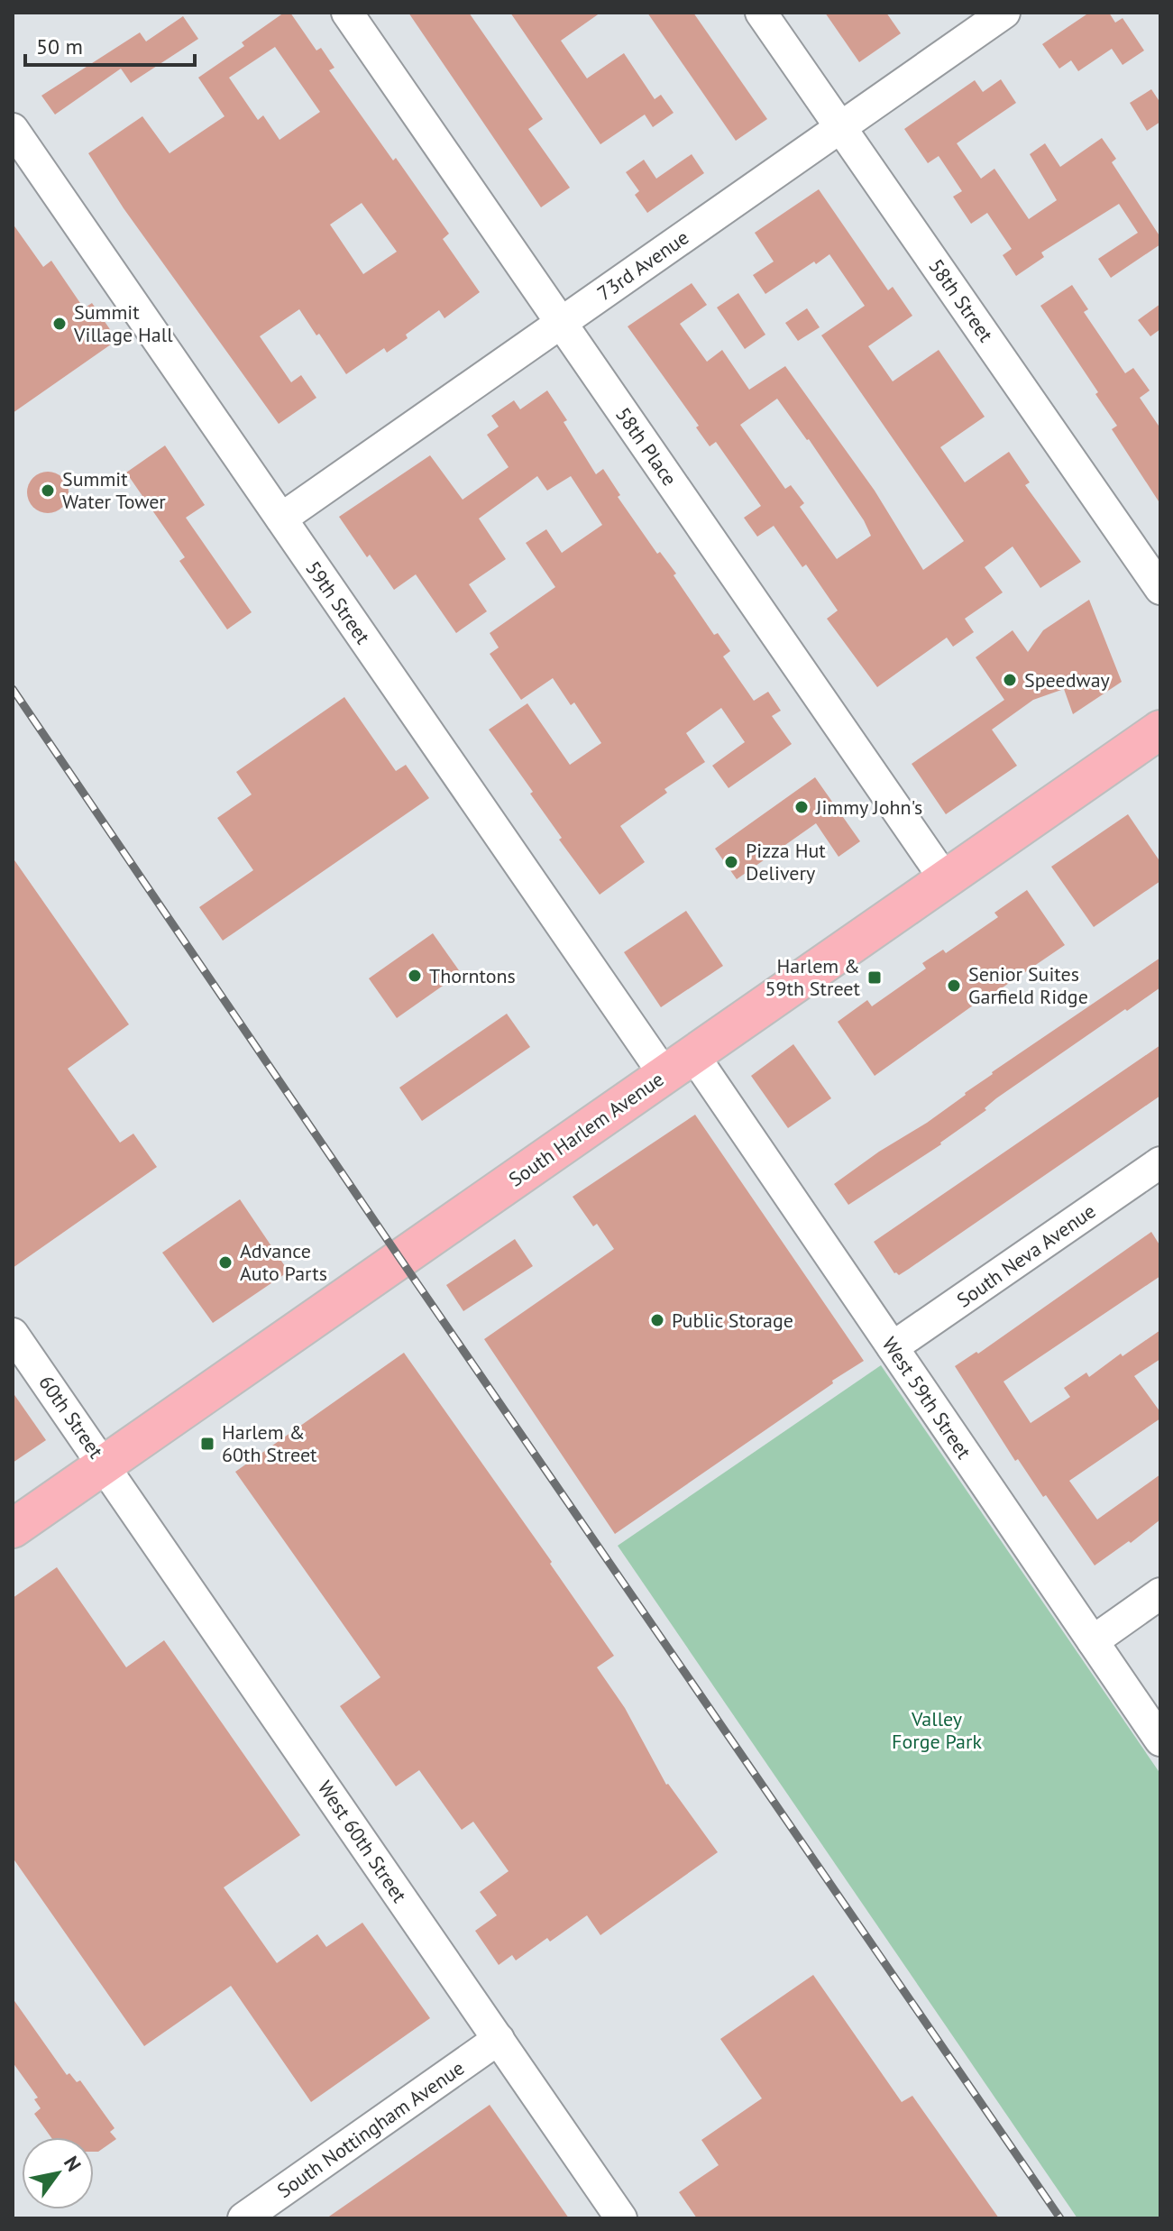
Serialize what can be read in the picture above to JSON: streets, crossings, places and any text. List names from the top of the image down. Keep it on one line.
{"streets":{"main road":["South Harlem Avenue"],"street":["73rd Avenue","58th Street","58th Place","59th Street","South Neva Avenue","West 59th Street","60th Street","West 60th Street","South Nottingham Avenue"]},"crossings":[["73rd Avenue","58th Street"],["73rd Avenue","58th Place"],["73rd Avenue","59th Street"],["58th Place","South Harlem Avenue"],["59th Street","South Harlem Avenue"],["59th Street","West 59th Street"],["South Harlem Avenue","West 59th Street"],["South Harlem Avenue","60th Street"],["South Harlem Avenue","West 60th Street"],["South Neva Avenue","West 59th Street"],["60th Street","West 60th Street"],["West 60th Street","South Nottingham Avenue"]],"parks":["Valley Forge Park"],"places":{"other":["Summit Village Hall","Summit Water Tower","Speedway","Jimmy John's","Pizza Hut Delivery","Thorntons","Senior Suites Garfield Ridge","Advance Auto Parts","Public Storage"],"transit":["Harlem & 59th Street","Harlem & 60th Street"]},"scale_bar":"50 m","north":"top right"}
